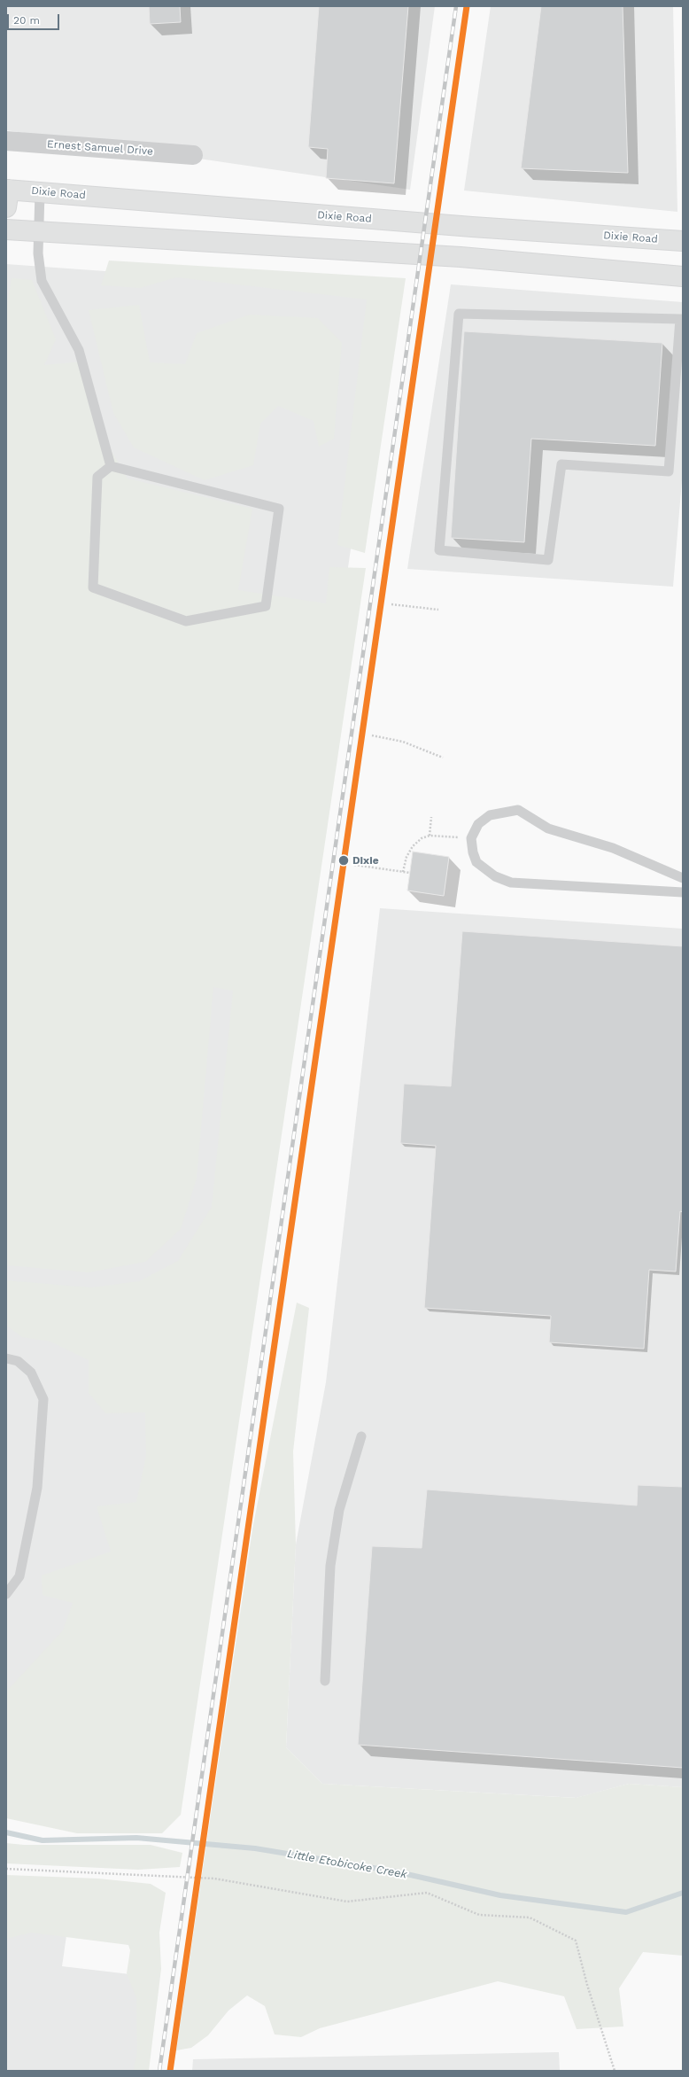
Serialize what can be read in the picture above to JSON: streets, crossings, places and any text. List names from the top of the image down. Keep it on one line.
{"streets":{"main road":["Dixie Road"],"street":["Ernest Samuel Drive"]},"water":["Little Etobicoke Creek"],"places":["Dixie"],"scale_bar":"20 m"}
